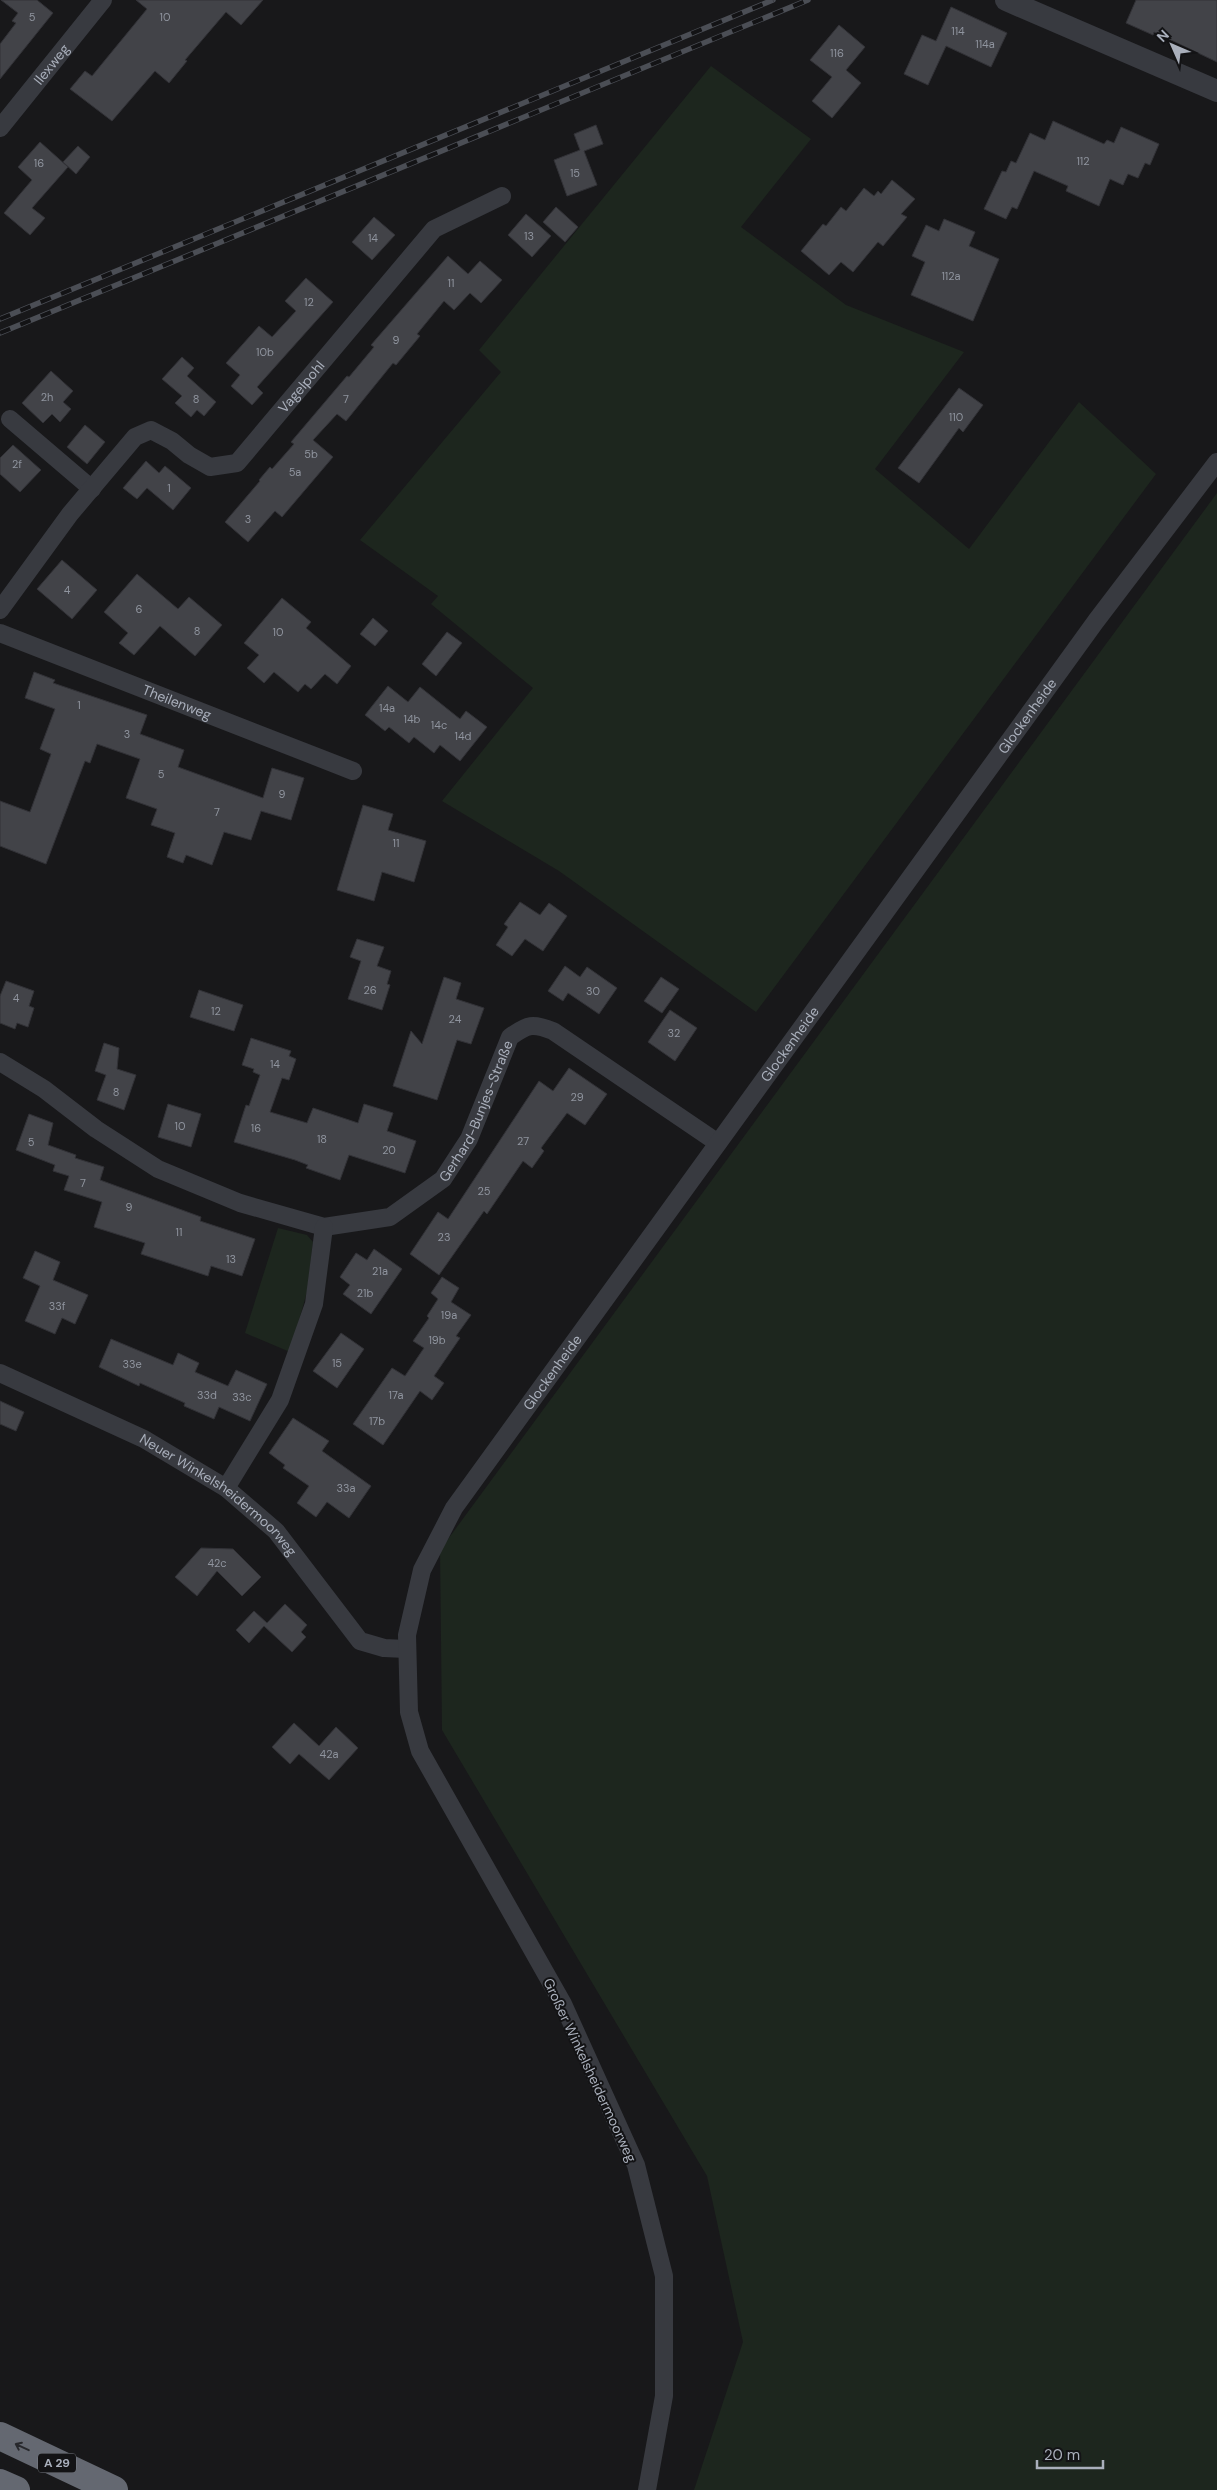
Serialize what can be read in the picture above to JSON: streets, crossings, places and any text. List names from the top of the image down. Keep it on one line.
{"streets":{"highway":["A 29"],"street":["Ilexweg","Vagelpohl","Theilenweg","Glockenheide","Gerhard-Bunjes-Straße","Neuer Winkelsheidermoorweg","Großer Winkelsheidermoorweg"]},"crossings":[["Glockenheide","Gerhard-Bunjes-Straße"],["Glockenheide","Neuer Winkelsheidermoorweg"],["Glockenheide","Großer Winkelsheidermoorweg"],["Neuer Winkelsheidermoorweg","Großer Winkelsheidermoorweg"]],"house_numbers":["5","10","114","114a","116","112","16","15","13","14","112a","11","12","9","10b","2h","8","7","110","5b","2f","5a","1","3","4","6","8","10","1","14a","14b","14c","3","14d","5","9","7","11","26","30","4","12","24","32","14","8","29","10","16","18","27","5","20","7","25","9","11","23","13","21a","21b","33f","19a","19b","15","33e","33d","17a","33c","17b","33a","42c","42a"],"scale_bar":"20 m","north":"top left"}
